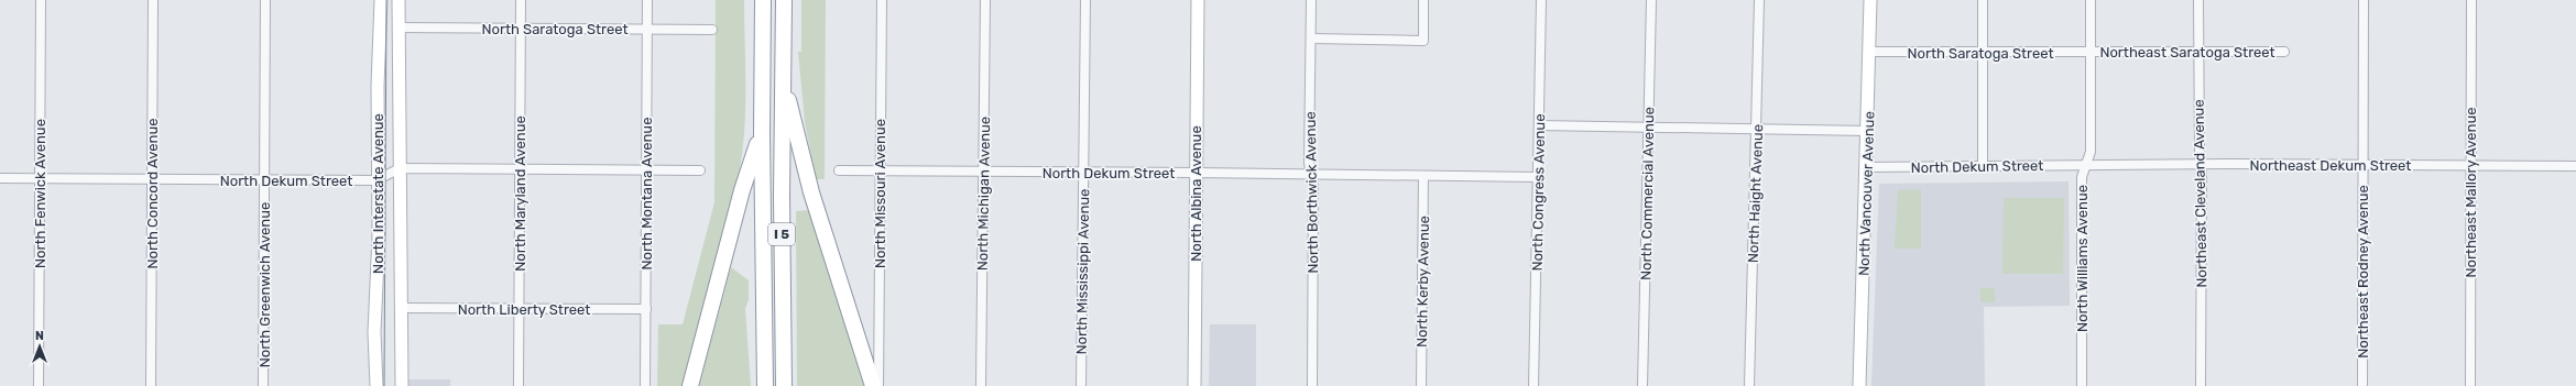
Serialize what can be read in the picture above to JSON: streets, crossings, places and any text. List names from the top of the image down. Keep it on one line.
{"streets":{"highway":["I 5"],"street":["North Saratoga Street","Northeast Saratoga Street","Northeast Dekum Street","North Dekum Street","North Borthwick Avenue","North Congress Avenue","Northeast Mallory Avenue","North Fenwick Avenue","North Concord Avenue","North Interstate Avenue","North Maryland Avenue","North Montana Avenue","North Missouri Avenue","North Michigan Avenue","North Albina Avenue","North Commercial Avenue","North Haight Avenue","North Vancouver Avenue","Northeast Cleveland Avenue","North Williams Avenue","North Mississippi Avenue","Northeast Rodney Avenue","North Kerby Avenue","North Greenwich Avenue","North Liberty Street"]},"crossings":[["North Saratoga Street","Northeast Saratoga Street"],["North Saratoga Street","North Interstate Avenue"],["North Saratoga Street","North Maryland Avenue"],["North Saratoga Street","North Montana Avenue"],["North Saratoga Street","North Vancouver Avenue"],["North Saratoga Street","North Williams Avenue"],["Northeast Saratoga Street","Northeast Cleveland Avenue"],["Northeast Saratoga Street","North Williams Avenue"],["Northeast Dekum Street","North Dekum Street"],["Northeast Dekum Street","Northeast Mallory Avenue"],["Northeast Dekum Street","Northeast Cleveland Avenue"],["Northeast Dekum Street","North Williams Avenue"],["Northeast Dekum Street","Northeast Rodney Avenue"],["North Dekum Street","North Borthwick Avenue"],["North Dekum Street","North Congress Avenue"],["North Dekum Street","North Fenwick Avenue"],["North Dekum Street","North Concord Avenue"],["North Dekum Street","North Interstate Avenue"],["North Dekum Street","North Maryland Avenue"],["North Dekum Street","North Montana Avenue"],["North Dekum Street","North Missouri Avenue"],["North Dekum Street","North Michigan Avenue"],["North Dekum Street","North Albina Avenue"],["North Dekum Street","North Vancouver Avenue"],["North Dekum Street","North Williams Avenue"],["North Dekum Street","North Mississippi Avenue"],["North Dekum Street","North Kerby Avenue"],["North Dekum Street","North Greenwich Avenue"],["North Interstate Avenue","North Liberty Street"],["North Maryland Avenue","North Liberty Street"],["North Montana Avenue","North Liberty Street"]],"north":"top"}
